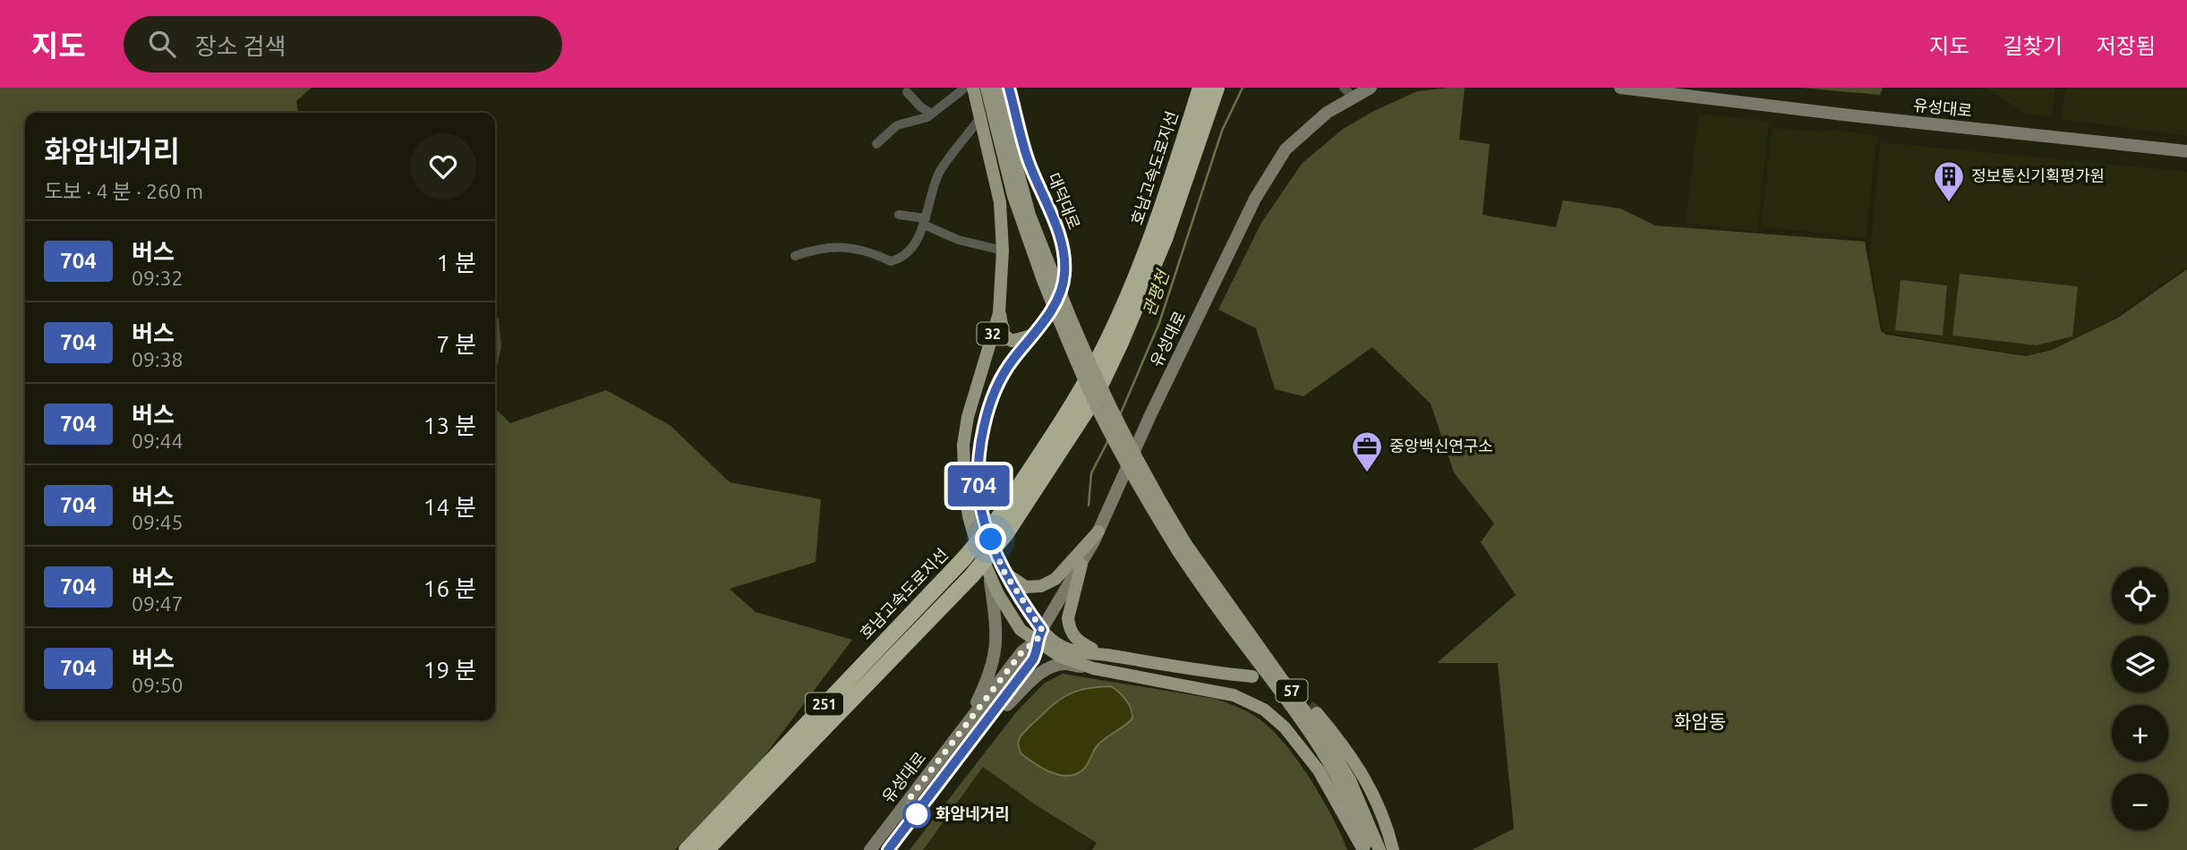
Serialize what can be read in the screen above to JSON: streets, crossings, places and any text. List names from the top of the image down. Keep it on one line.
{"streets":{"highway":["호남고속도로지선","251"],"main road":["유성대로","대덕대로","32","57"]},"crossings":[["유성대로","대덕대로"],["유성대로","32"],["대덕대로","57"]],"districts":["화암동"],"water":["관평천"],"places":{"building":["정보통신기획평가원"],"office":["중앙백신연구소"],"other":["화암네거리"]},"lines":["bus line 704"],"page":{"header":"지도","search":"장소 검색","nav":["지도","길찾기","저장됨"],"on_map":"704","heading":["화암네거리","도보 · 4 분 · 260 m"],"list":[{"mark":"704","name":"버스","note":"09:32","value":"1 분"},{"mark":"704","name":"버스","note":"09:38","value":"7 분"},{"mark":"704","name":"버스","note":"09:44","value":"13 분"},{"mark":"704","name":"버스","note":"09:45","value":"14 분"},{"mark":"704","name":"버스","note":"09:47","value":"16 분"},{"mark":"704","name":"버스","note":"09:50","value":"19 분"}],"map_buttons":["+","−"]}}
